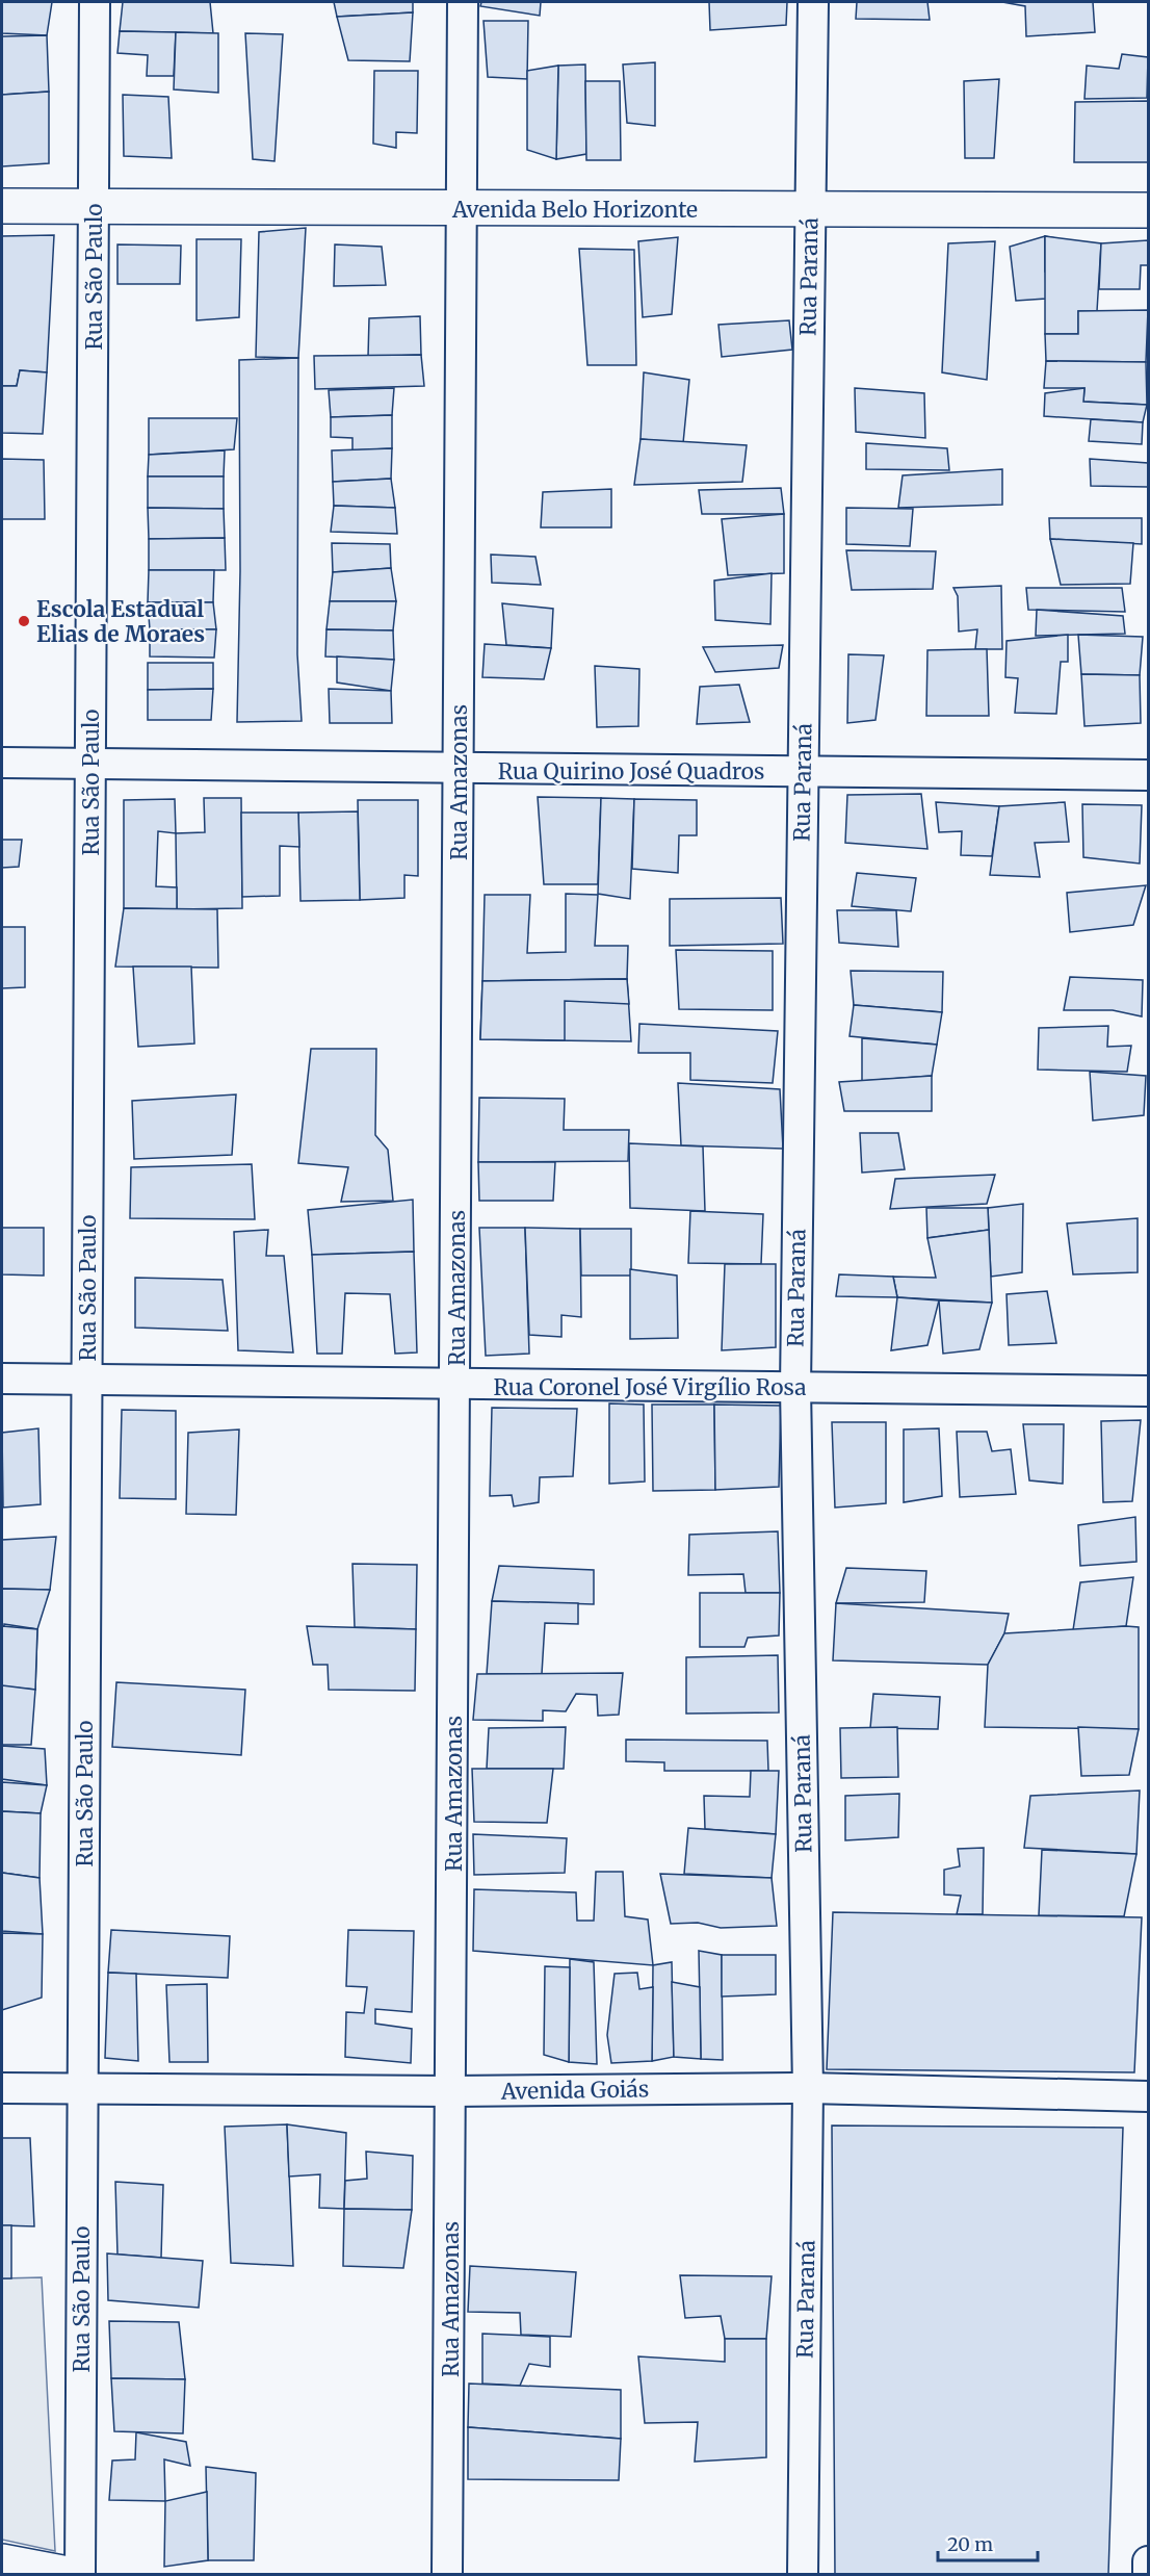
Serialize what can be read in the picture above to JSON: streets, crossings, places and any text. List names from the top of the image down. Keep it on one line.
{"streets":{"street":["Avenida Belo Horizonte","Rua São Paulo","Rua Paraná","Rua Quirino José Quadros","Rua Amazonas","Rua Coronel José Virgílio Rosa","Avenida Goiás"]},"crossings":[["Avenida Belo Horizonte","Rua São Paulo"],["Avenida Belo Horizonte","Rua Paraná"],["Avenida Belo Horizonte","Rua Amazonas"],["Rua São Paulo","Rua Quirino José Quadros"],["Rua São Paulo","Rua Coronel José Virgílio Rosa"],["Rua São Paulo","Avenida Goiás"],["Rua Paraná","Rua Quirino José Quadros"],["Rua Paraná","Rua Coronel José Virgílio Rosa"],["Rua Paraná","Avenida Goiás"],["Rua Quirino José Quadros","Rua Amazonas"],["Rua Amazonas","Rua Coronel José Virgílio Rosa"],["Rua Amazonas","Avenida Goiás"]],"places":["Escola Estadual Elias de Moraes"],"scale_bar":"20 m"}
